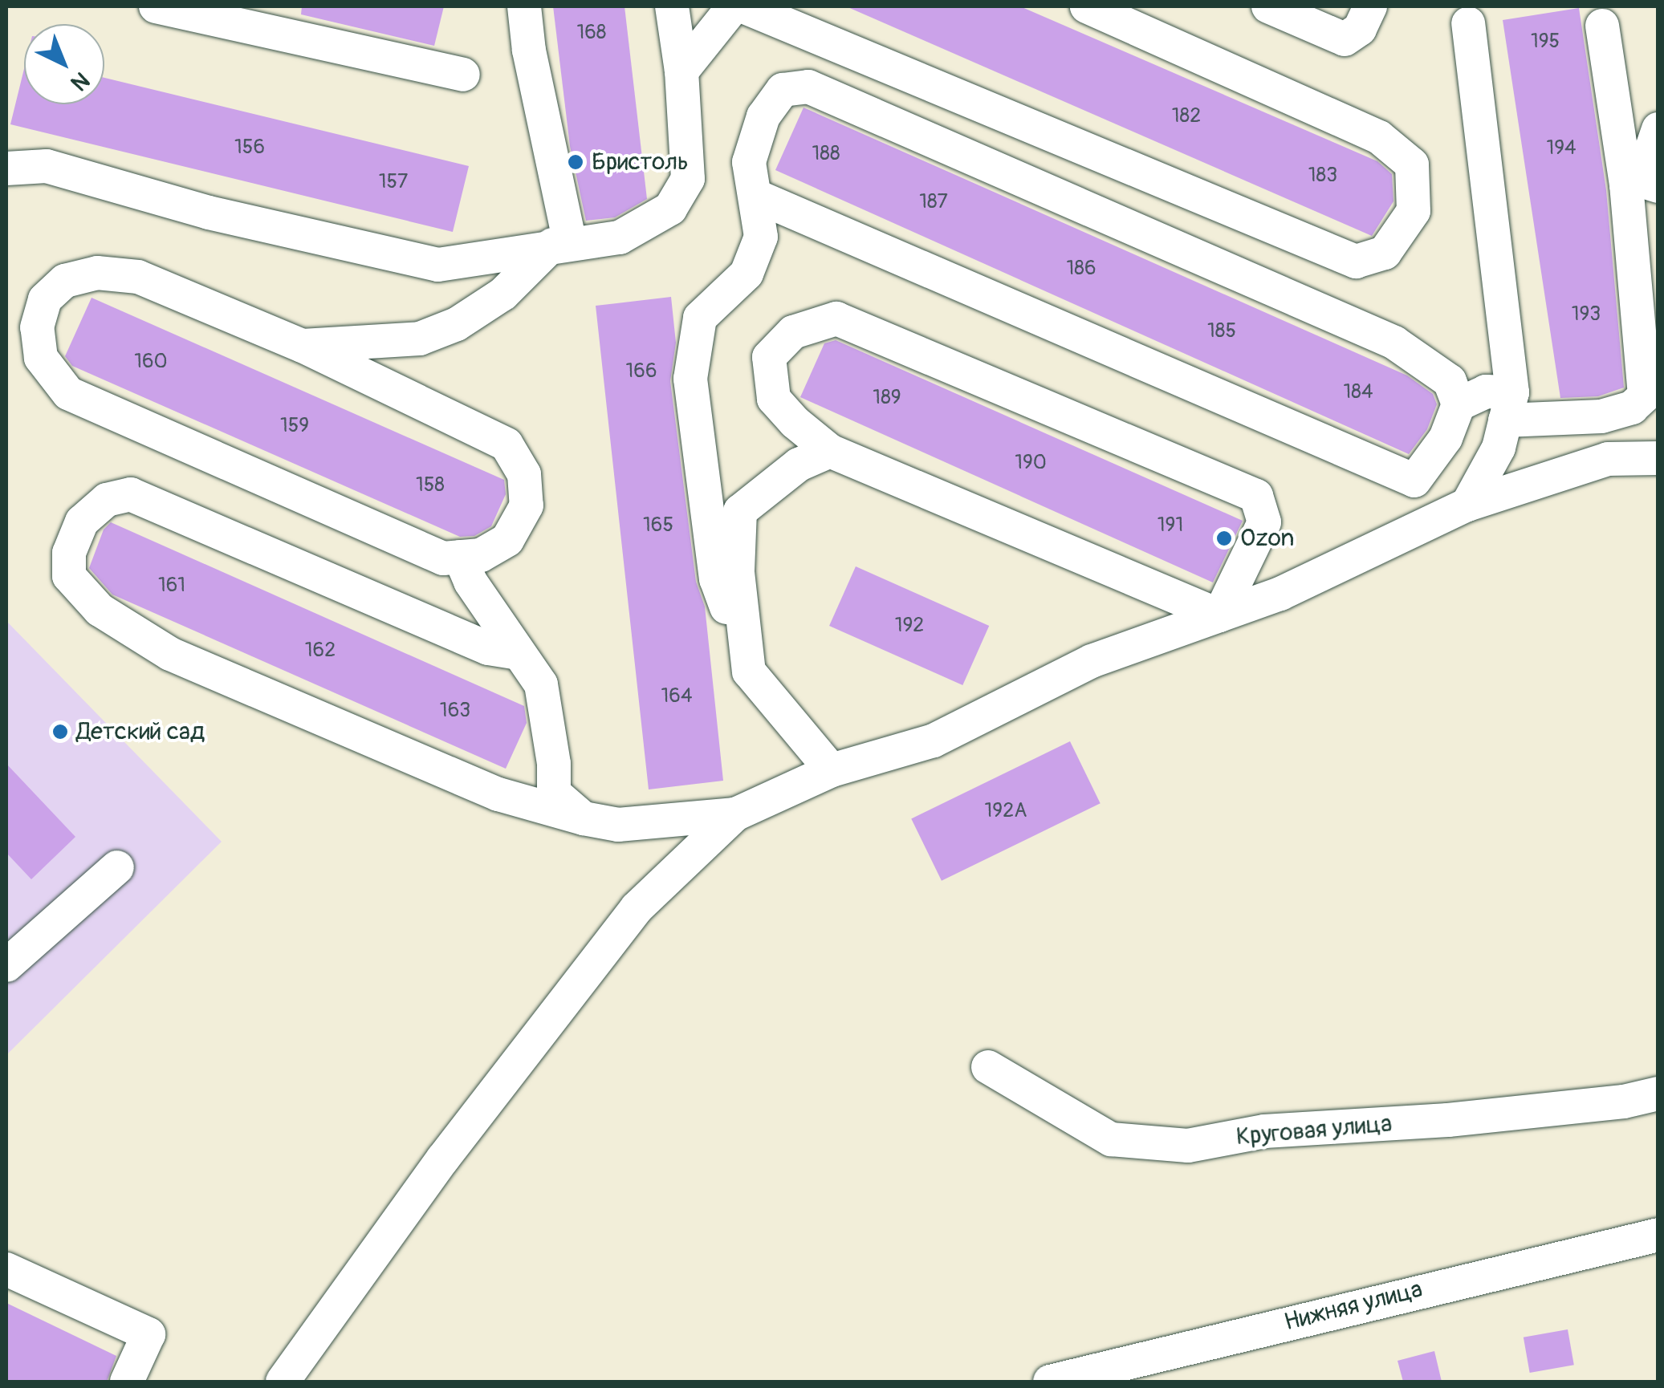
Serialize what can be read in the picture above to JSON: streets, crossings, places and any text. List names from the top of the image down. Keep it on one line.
{"streets":{"street":["Круговая улица","Нижняя улица"]},"places":["Бристоль","Ozon","Детский сад"],"house_numbers":["168","195","182","156","194","188","183","157","187","186","193","185","160","166","184","189","159","190","158","165","191","161","192","162","164","163","192А"],"north":"bottom right"}
